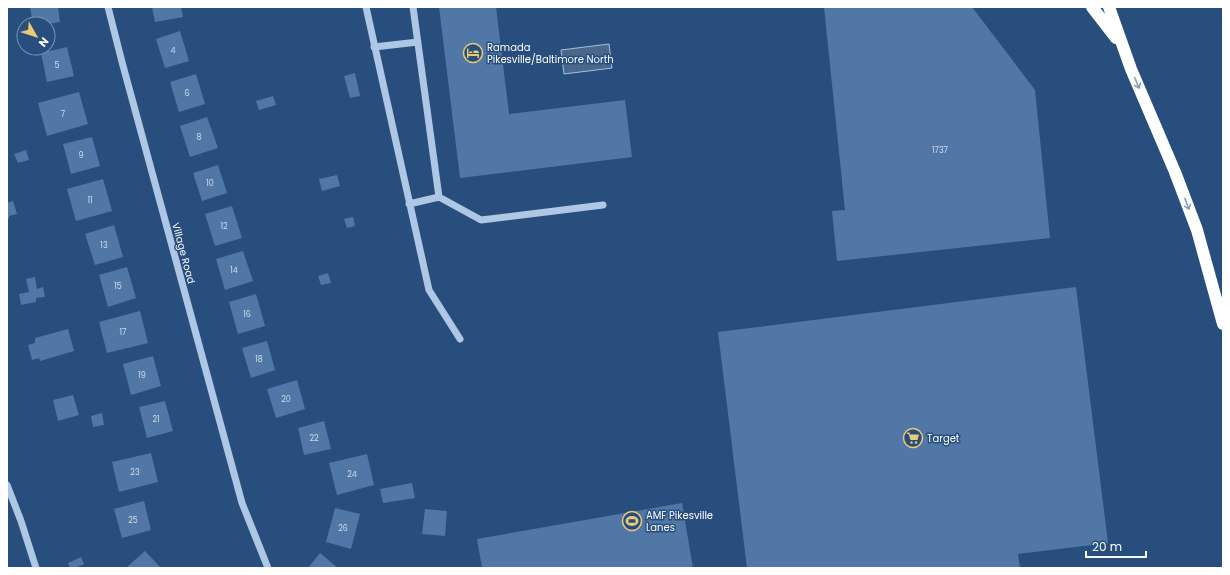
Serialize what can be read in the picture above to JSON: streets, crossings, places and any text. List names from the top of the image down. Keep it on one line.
{"streets":{"street":["Village Road"]},"places":{"hotel":["Ramada Pikesville/Baltimore North"],"supermarket":["Target"],"sports":["AMF Pikesville Lanes"]},"house_numbers":["4","5","6","7","8","1737","9","10","11","12","13","14","15","16","17","18","19","20","21","22","23","24","25","26"],"scale_bar":"20 m","north":"bottom right"}
